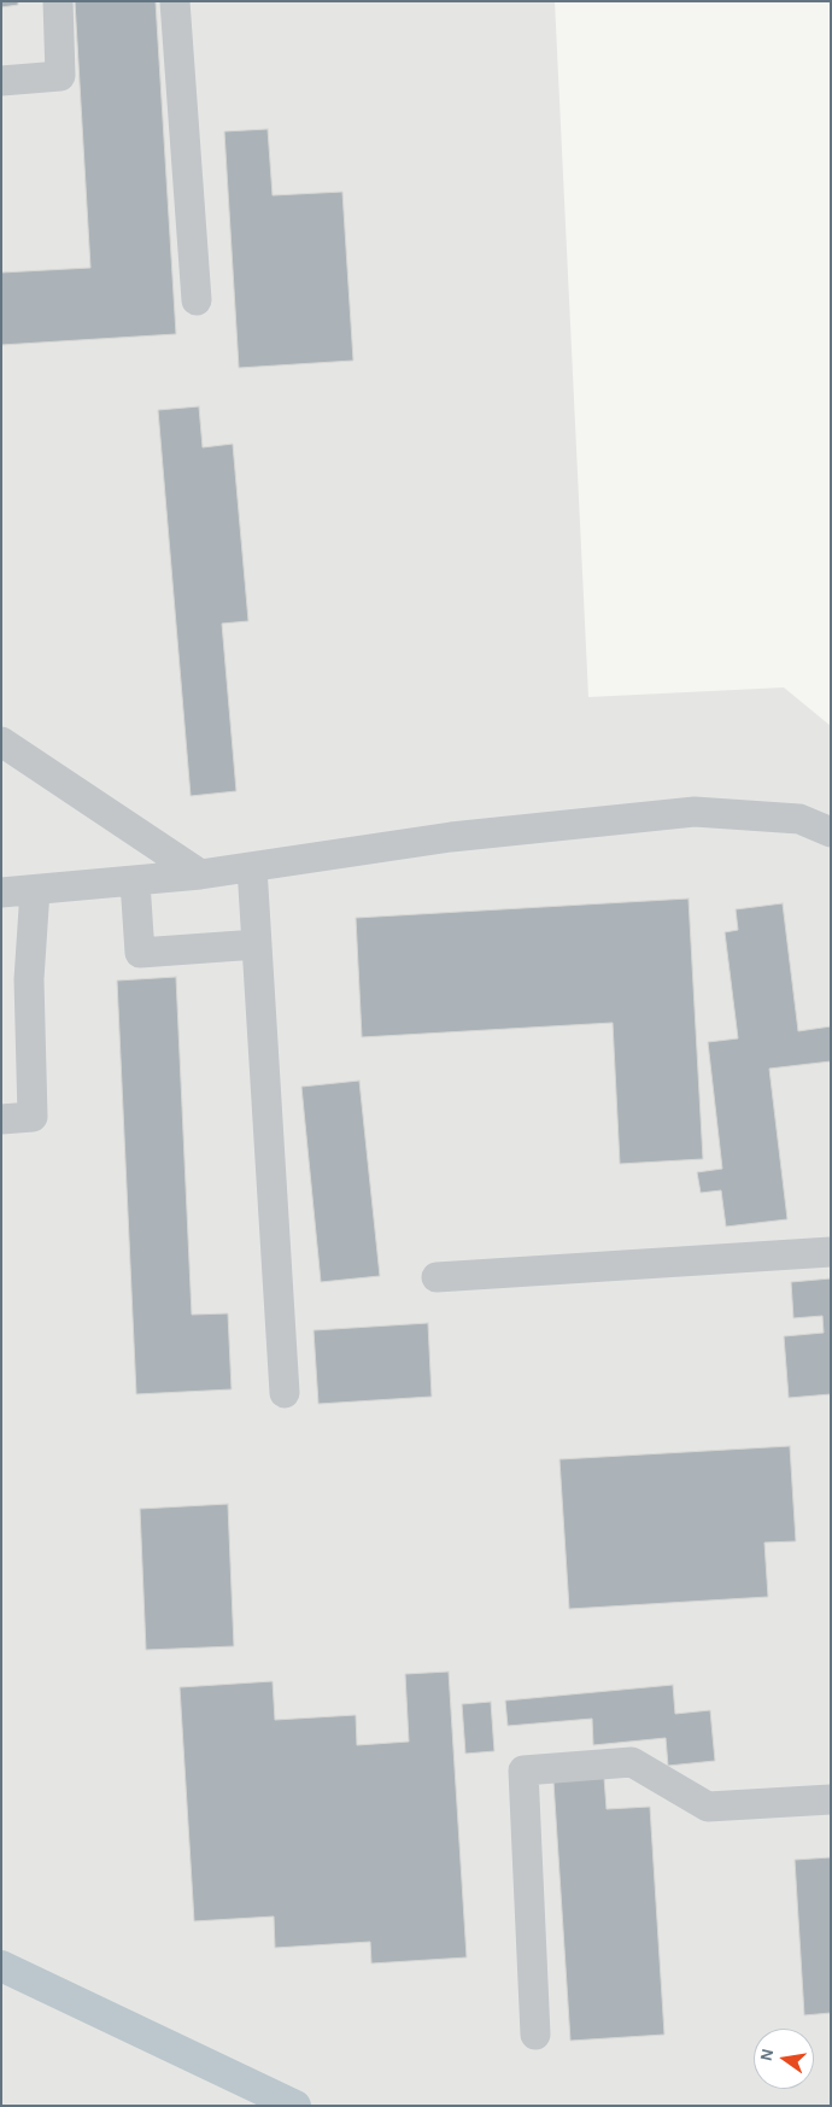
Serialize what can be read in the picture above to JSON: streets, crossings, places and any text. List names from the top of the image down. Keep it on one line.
{"north":"left"}
